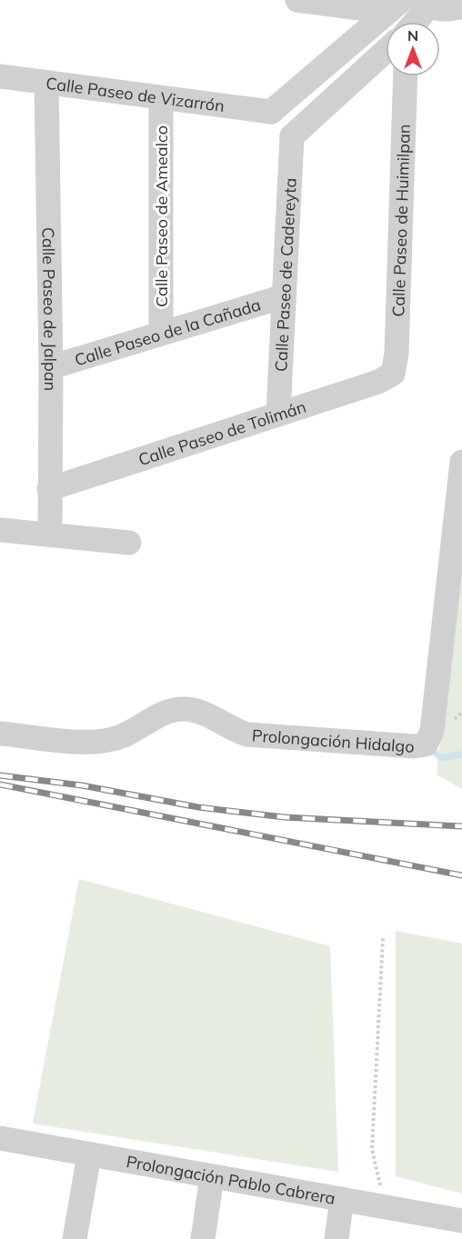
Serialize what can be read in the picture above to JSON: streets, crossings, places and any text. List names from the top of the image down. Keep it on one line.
{"streets":{"street":["Calle Paseo de Vizarrón","Calle Paseo de Amealco","Calle Paseo de Huimilpan","Calle Paseo de Cadereyta","Calle Paseo de Jalpan","Calle Paseo de la Cañada","Calle Paseo de Tolimán","Prolongación Hidalgo","Prolongación Pablo Cabrera"]},"crossings":[["Calle Paseo de Vizarrón","Calle Paseo de Amealco"],["Calle Paseo de Vizarrón","Calle Paseo de Jalpan"],["Calle Paseo de Amealco","Calle Paseo de la Cañada"],["Calle Paseo de Huimilpan","Calle Paseo de Tolimán"],["Calle Paseo de Cadereyta","Calle Paseo de la Cañada"],["Calle Paseo de Cadereyta","Calle Paseo de Tolimán"],["Calle Paseo de Jalpan","Calle Paseo de la Cañada"],["Calle Paseo de Jalpan","Calle Paseo de Tolimán"]],"north":"top"}
